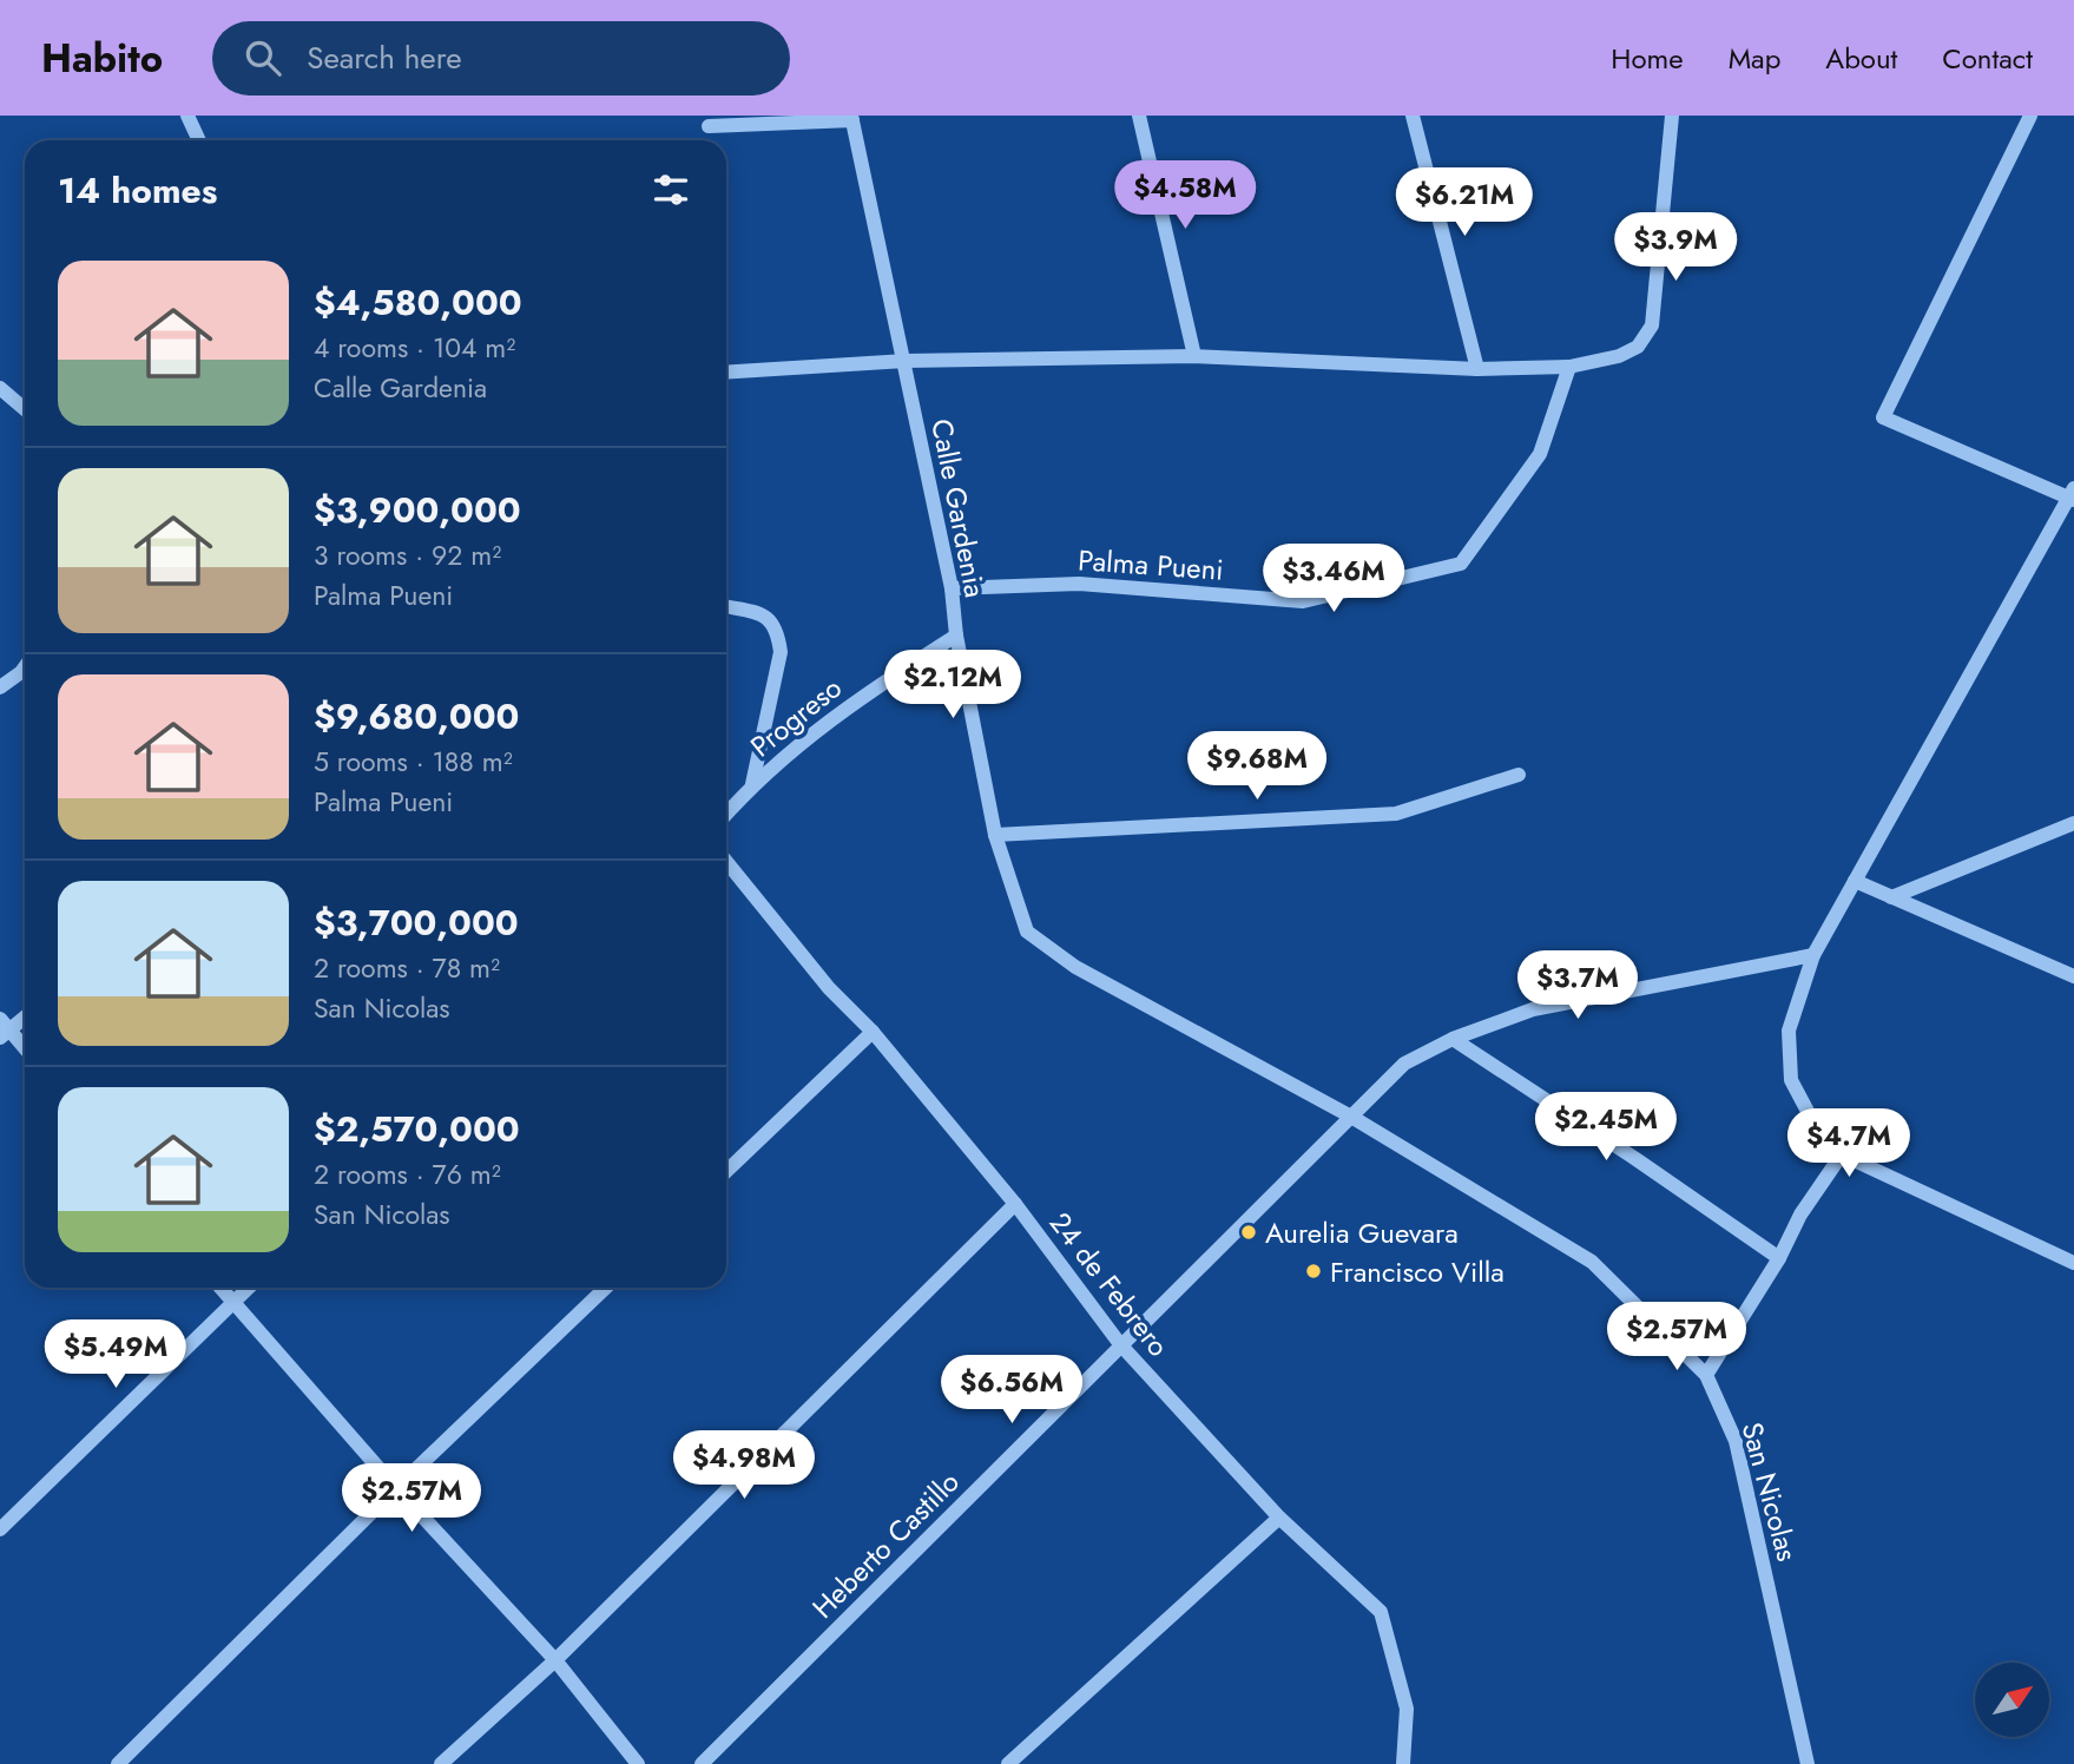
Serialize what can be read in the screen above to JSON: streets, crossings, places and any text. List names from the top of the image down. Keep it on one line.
{"streets":{"street":["Calle Gardenia","Palma Pueni","Progreso","24 de Febrero","San Nicolas","Heberto Castillo"]},"crossings":[["Calle Gardenia","Palma Pueni"],["Calle Gardenia","Progreso"],["Calle Gardenia","San Nicolas"],["Calle Gardenia","Heberto Castillo"],["24 de Febrero","Heberto Castillo"],["San Nicolas","Heberto Castillo"]],"places":["Aurelia Guevara","Francisco Villa"],"north":"top right","page":{"header":"Habito","search":"Search here","nav":["Home","Map","About","Contact"],"heading":"14 homes","price":["$4.58M","$6.21M","$3.9M","$3.46M","$2.12M","$9.68M","$3.7M","$2.45M","$4.7M","$2.57M","$5.49M","$6.56M","$4.98M","$2.57M"],"list":[{"name":"$4,580,000","note":"4 rooms · 104 m² · Calle Gardenia"},{"name":"$3,900,000","note":"3 rooms · 92 m² · Palma Pueni"},{"name":"$9,680,000","note":"5 rooms · 188 m² · Palma Pueni"},{"name":"$3,700,000","note":"2 rooms · 78 m² · San Nicolas"},{"name":"$2,570,000","note":"2 rooms · 76 m² · San Nicolas"}]}}
